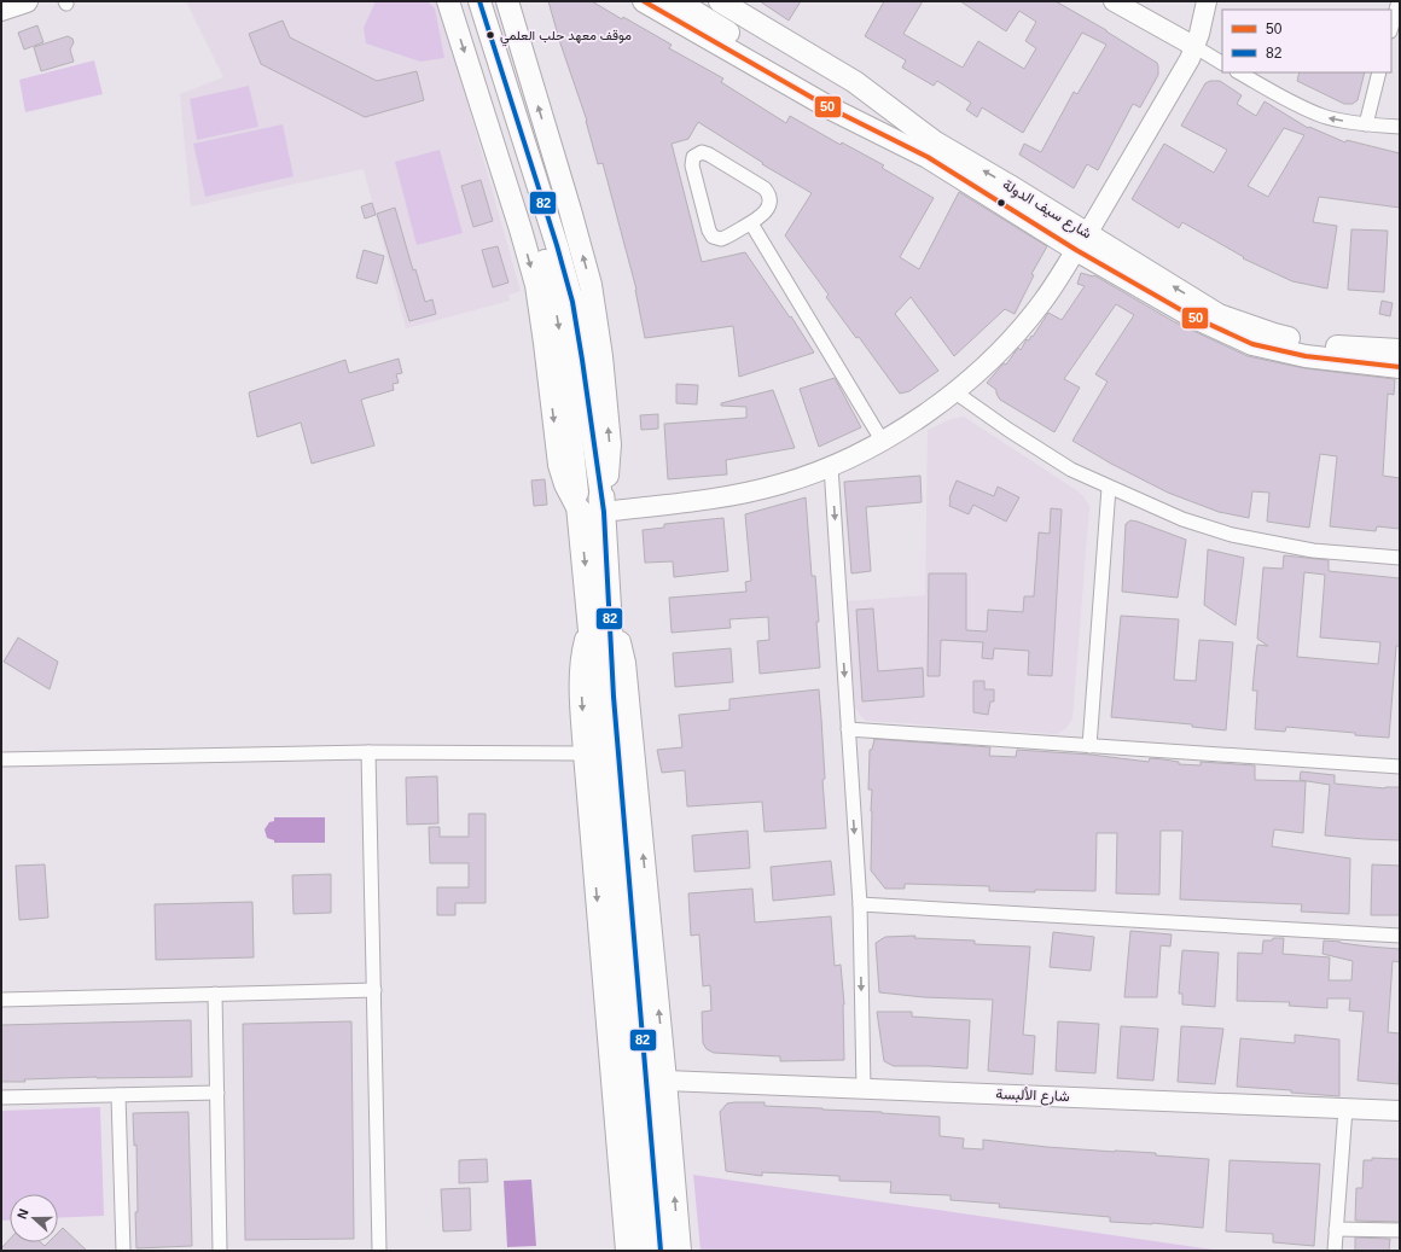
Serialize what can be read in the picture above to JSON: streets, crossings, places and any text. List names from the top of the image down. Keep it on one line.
{"streets":{"main road":["شارع سيف الدولة"],"street":["شارع الألبسة"]},"places":["موقف معهد حلب العلمي"],"lines":["transit line 50","transit line 82"],"legend":["50","82"],"north":"left"}
